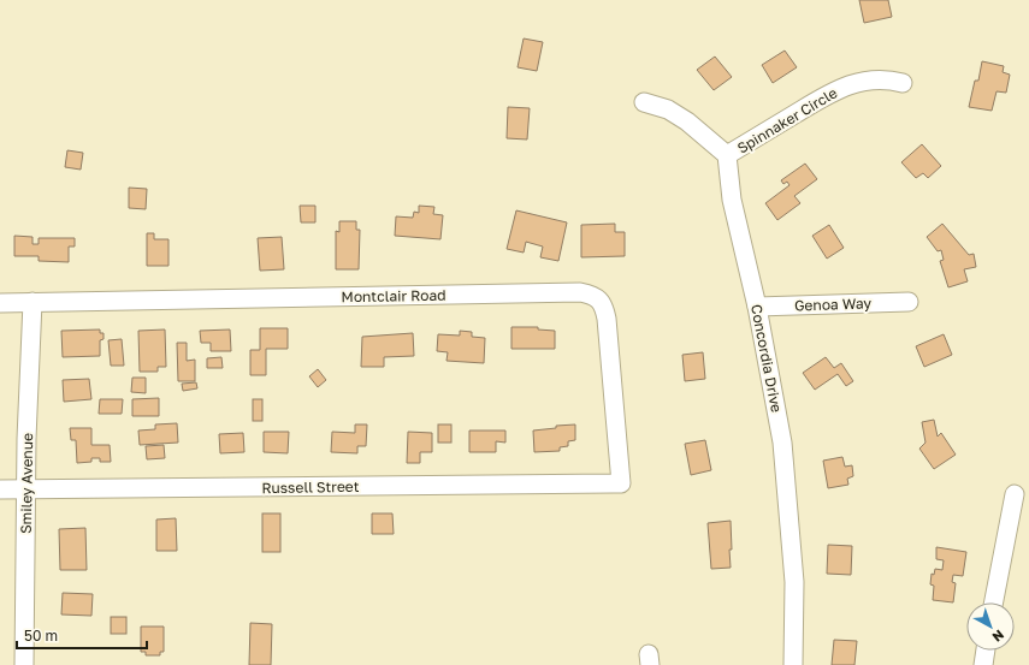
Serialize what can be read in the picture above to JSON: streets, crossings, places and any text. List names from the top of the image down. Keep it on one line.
{"streets":{"street":["Spinnaker Circle","Montclair Road","Genoa Way","Concordia Drive","Smiley Avenue","Russell Street"]},"crossings":[["Spinnaker Circle","Concordia Drive"],["Montclair Road","Smiley Avenue"],["Montclair Road","Russell Street"],["Genoa Way","Concordia Drive"],["Smiley Avenue","Russell Street"]],"scale_bar":"50 m","north":"bottom right"}
